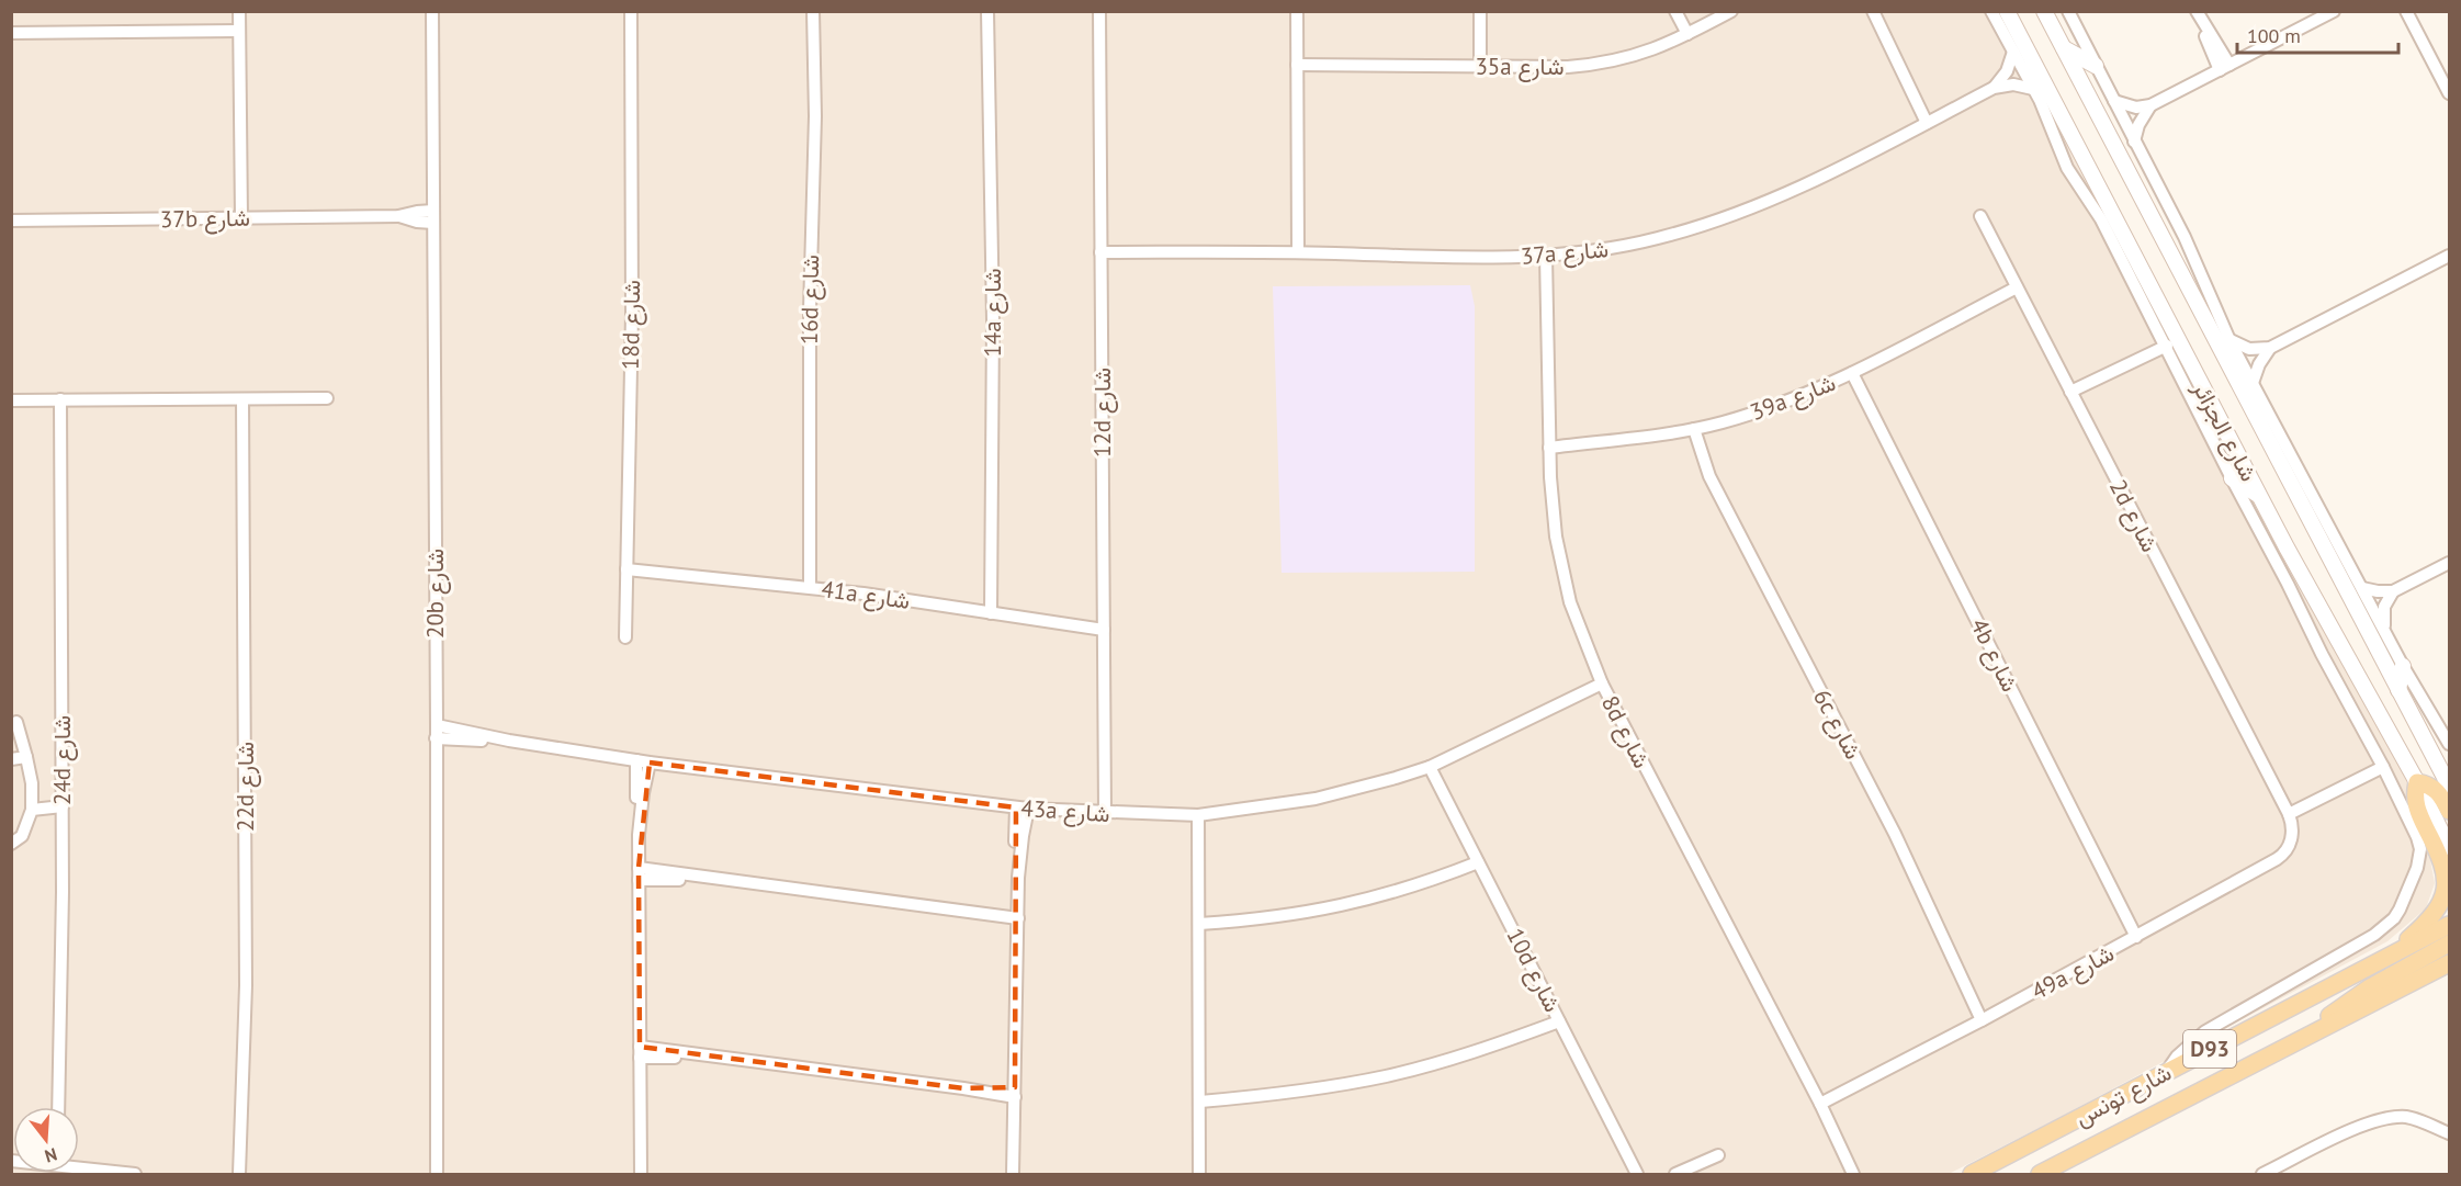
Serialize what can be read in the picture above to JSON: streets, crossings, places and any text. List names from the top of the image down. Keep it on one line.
{"streets":{"main road":["شارع الجزائر","D93","شارع تونس"],"street":["35a شارع","37b شارع","37a شارع","16d شارع","14a شارع","18d شارع","39a شارع","12d شارع","2d شارع","20b شارع","41a شارع","4b شارع","6c شارع","8d شارع","24d شارع","22d شارع","43a شارع","10d شارع","49a شارع"]},"crossings":[["37b شارع","20b شارع"],["37a شارع","12d شارع"],["37a شارع","8d شارع"],["16d شارع","41a شارع"],["14a شارع","41a شارع"],["18d شارع","41a شارع"],["39a شارع","2d شارع"],["39a شارع","4b شارع"],["39a شارع","6c شارع"],["39a شارع","8d شارع"],["12d شارع","41a شارع"],["12d شارع","43a شارع"],["2d شارع","49a شارع"],["20b شارع","43a شارع"],["4b شارع","49a شارع"],["6c شارع","49a شارع"],["8d شارع","43a شارع"],["8d شارع","49a شارع"],["43a شارع","10d شارع"]],"scale_bar":"100 m","north":"bottom"}
